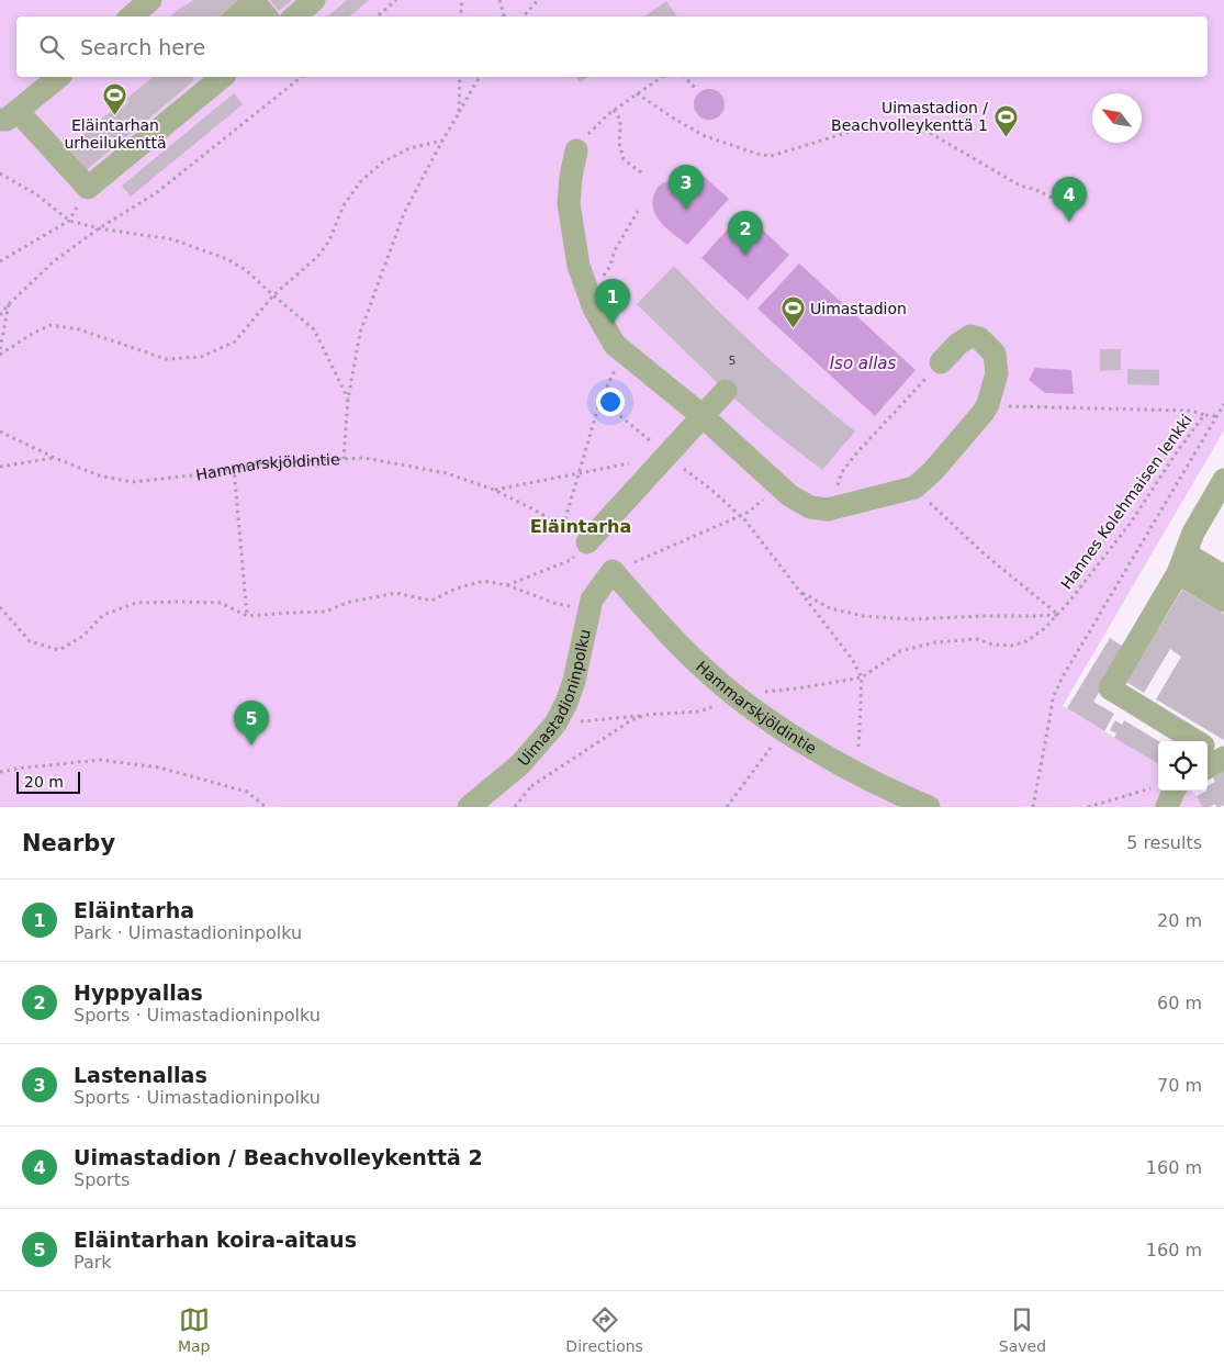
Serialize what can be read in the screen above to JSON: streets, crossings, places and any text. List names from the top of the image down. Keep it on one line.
{"streets":{"street":["Hammarskjöldintie","Uimastadioninpolku"],"path":["Hannes Kolehmaisen lenkki"]},"crossings":[["Hammarskjöldintie","Hannes Kolehmaisen lenkki"],["Hammarskjöldintie","Uimastadioninpolku"],["Hannes Kolehmaisen lenkki","Uimastadioninpolku"]],"districts":["Eläintarha"],"water":["Iso allas"],"places":{"sports":["Eläintarhan urheilukenttä","Uimastadion / Beachvolleykenttä 1","Uimastadion"]},"house_numbers":["5"],"scale_bar":"20 m","north":"top left","page":{"search":"Search here","pins":["3","4","2","1","5"],"scale":"20 m","heading":["Nearby","5 results"],"list":[{"mark":"1","name":"Eläintarha","note":"Park · Uimastadioninpolku","value":"20 m"},{"mark":"2","name":"Hyppyallas","note":"Sports · Uimastadioninpolku","value":"60 m"},{"mark":"3","name":"Lastenallas","note":"Sports · Uimastadioninpolku","value":"70 m"},{"mark":"4","name":"Uimastadion / Beachvolleykenttä 2","note":"Sports","value":"160 m"},{"mark":"5","name":"Eläintarhan koira-aitaus","note":"Park","value":"160 m"}],"nav":["Map","Directions","Saved"]}}
